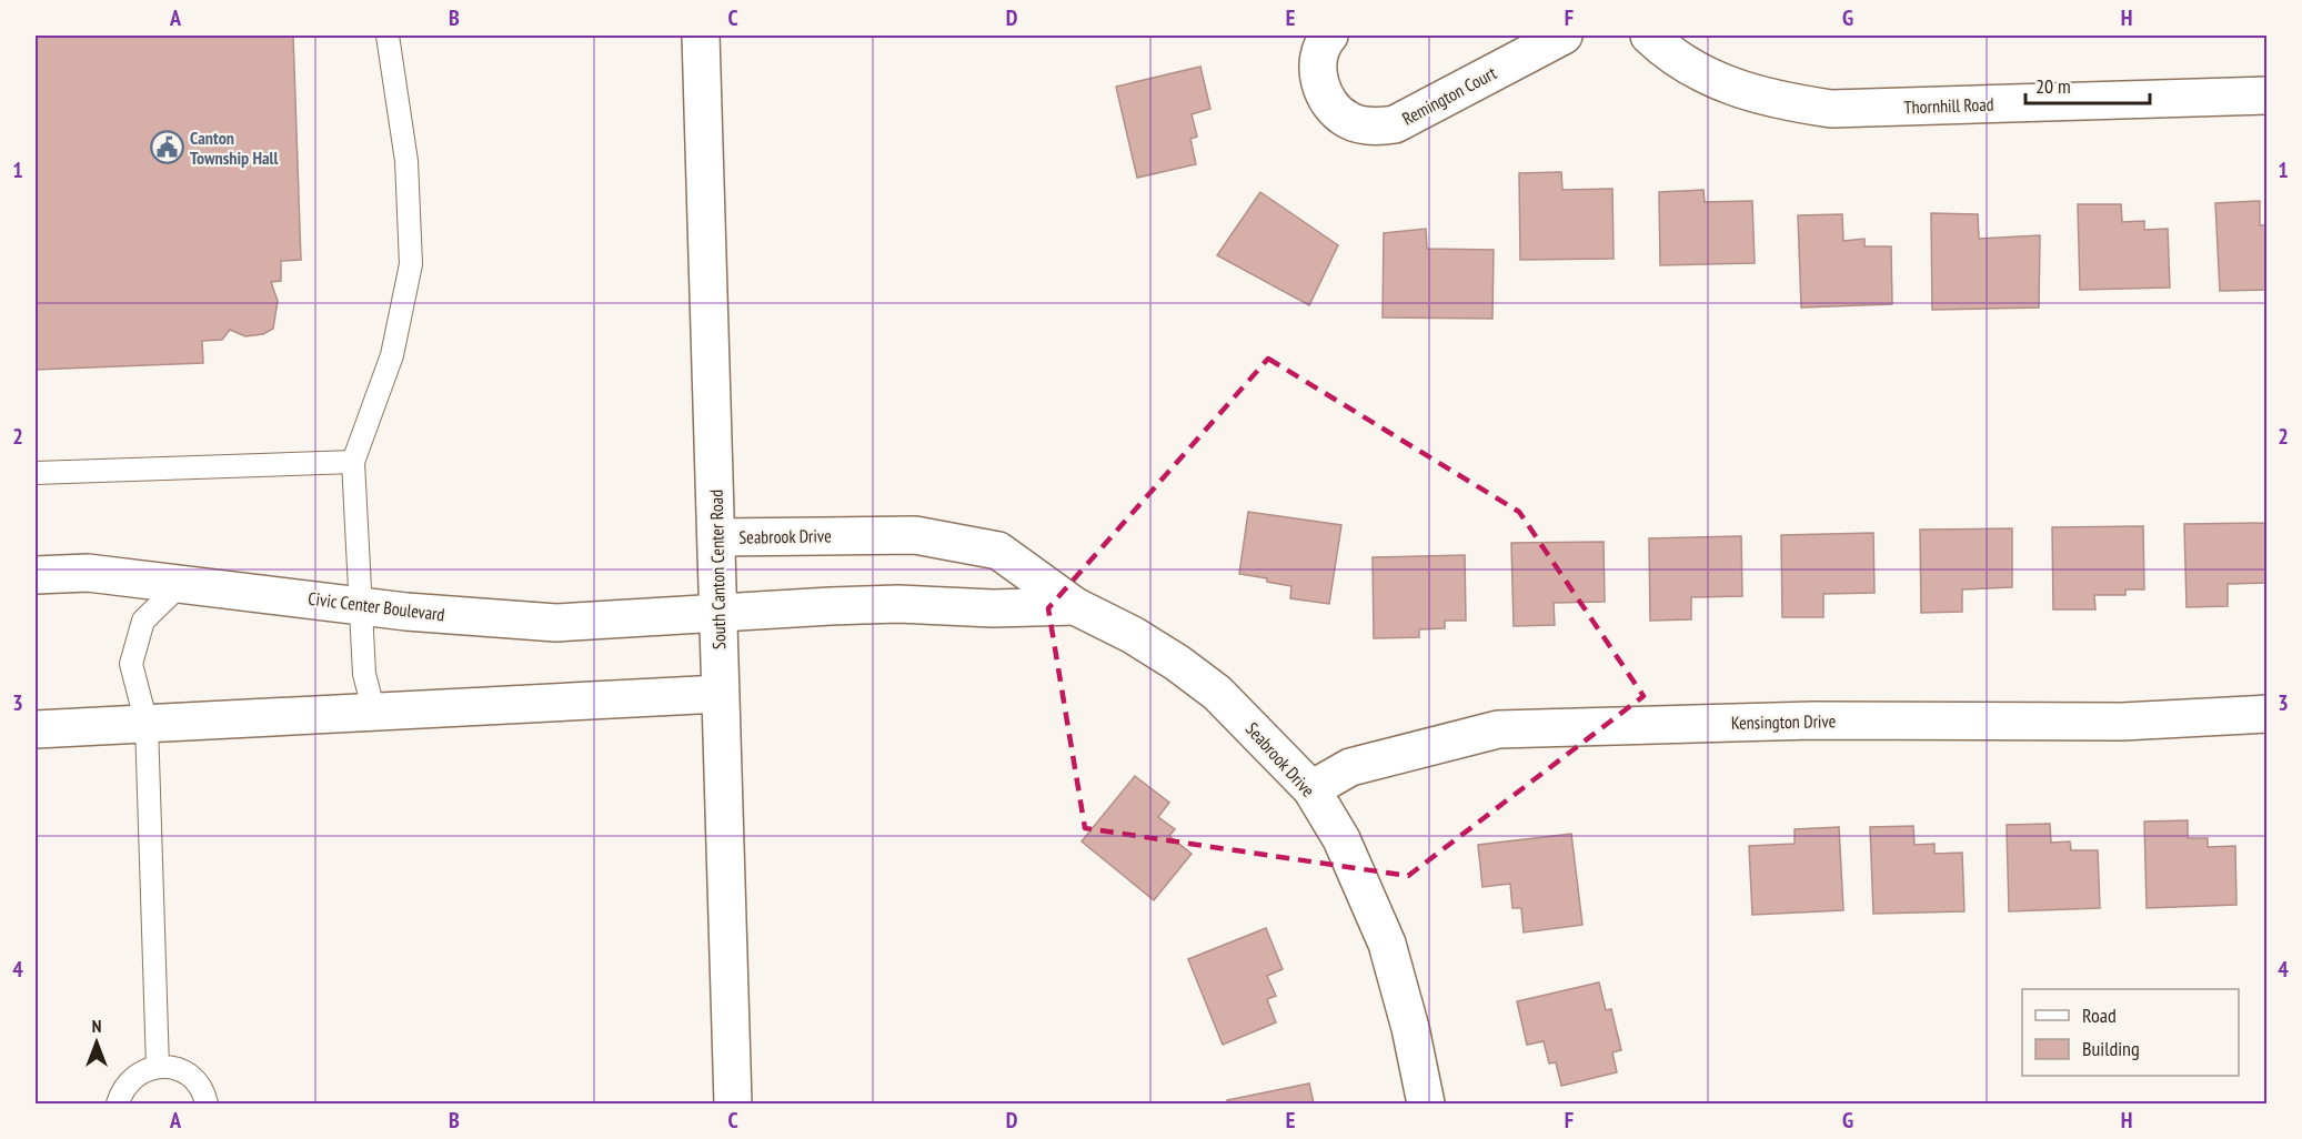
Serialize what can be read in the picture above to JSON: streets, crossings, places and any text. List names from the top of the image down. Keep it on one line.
{"streets":{"street":["Remington Court","Thornhill Road","Seabrook Drive","South Canton Center Road","Civic Center Boulevard","Kensington Drive"]},"crossings":[["Seabrook Drive","South Canton Center Road"],["Seabrook Drive","Civic Center Boulevard"],["Seabrook Drive","Kensington Drive"],["South Canton Center Road","Civic Center Boulevard"]],"places":{"public building":["Canton Township Hall"]},"legend":["Road","Building"],"scale_bar":"20 m","north":"top","grid":{"columns":["A","B","C","D","E","F","G","H"],"rows":["1","2","3","4"]}}
